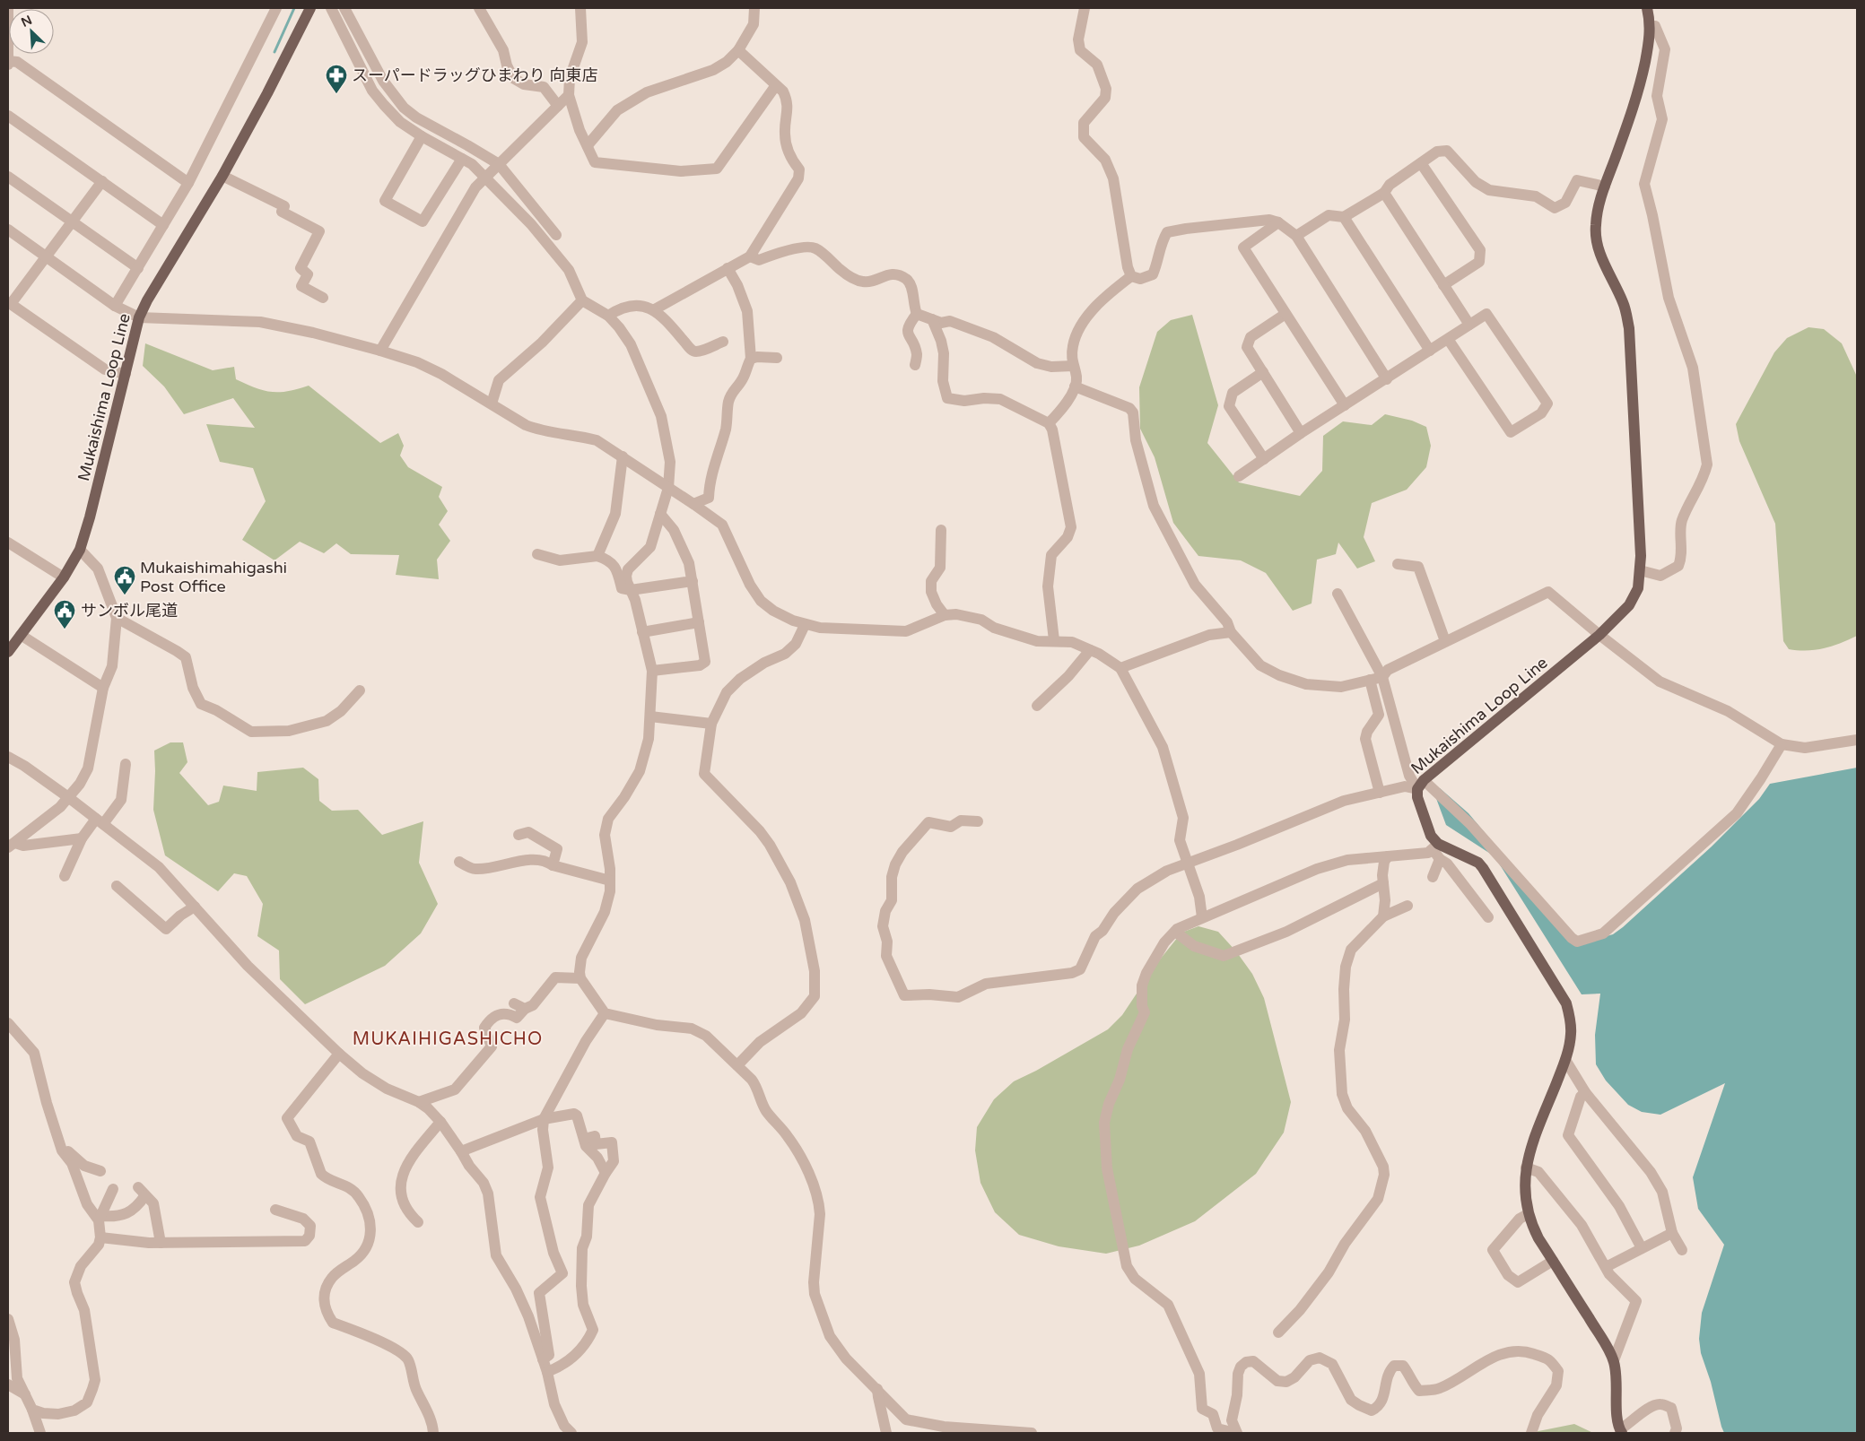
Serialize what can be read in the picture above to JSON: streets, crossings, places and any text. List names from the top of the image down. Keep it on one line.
{"streets":{"main road":["Mukaishima Loop Line"]},"districts":["MUKAIHIGASHICHO"],"places":{"pharmacy":["スーパードラッグひまわり 向東店"],"public building":["Mukaishimahigashi Post Office","サンボル尾道"]},"north":"top left"}
